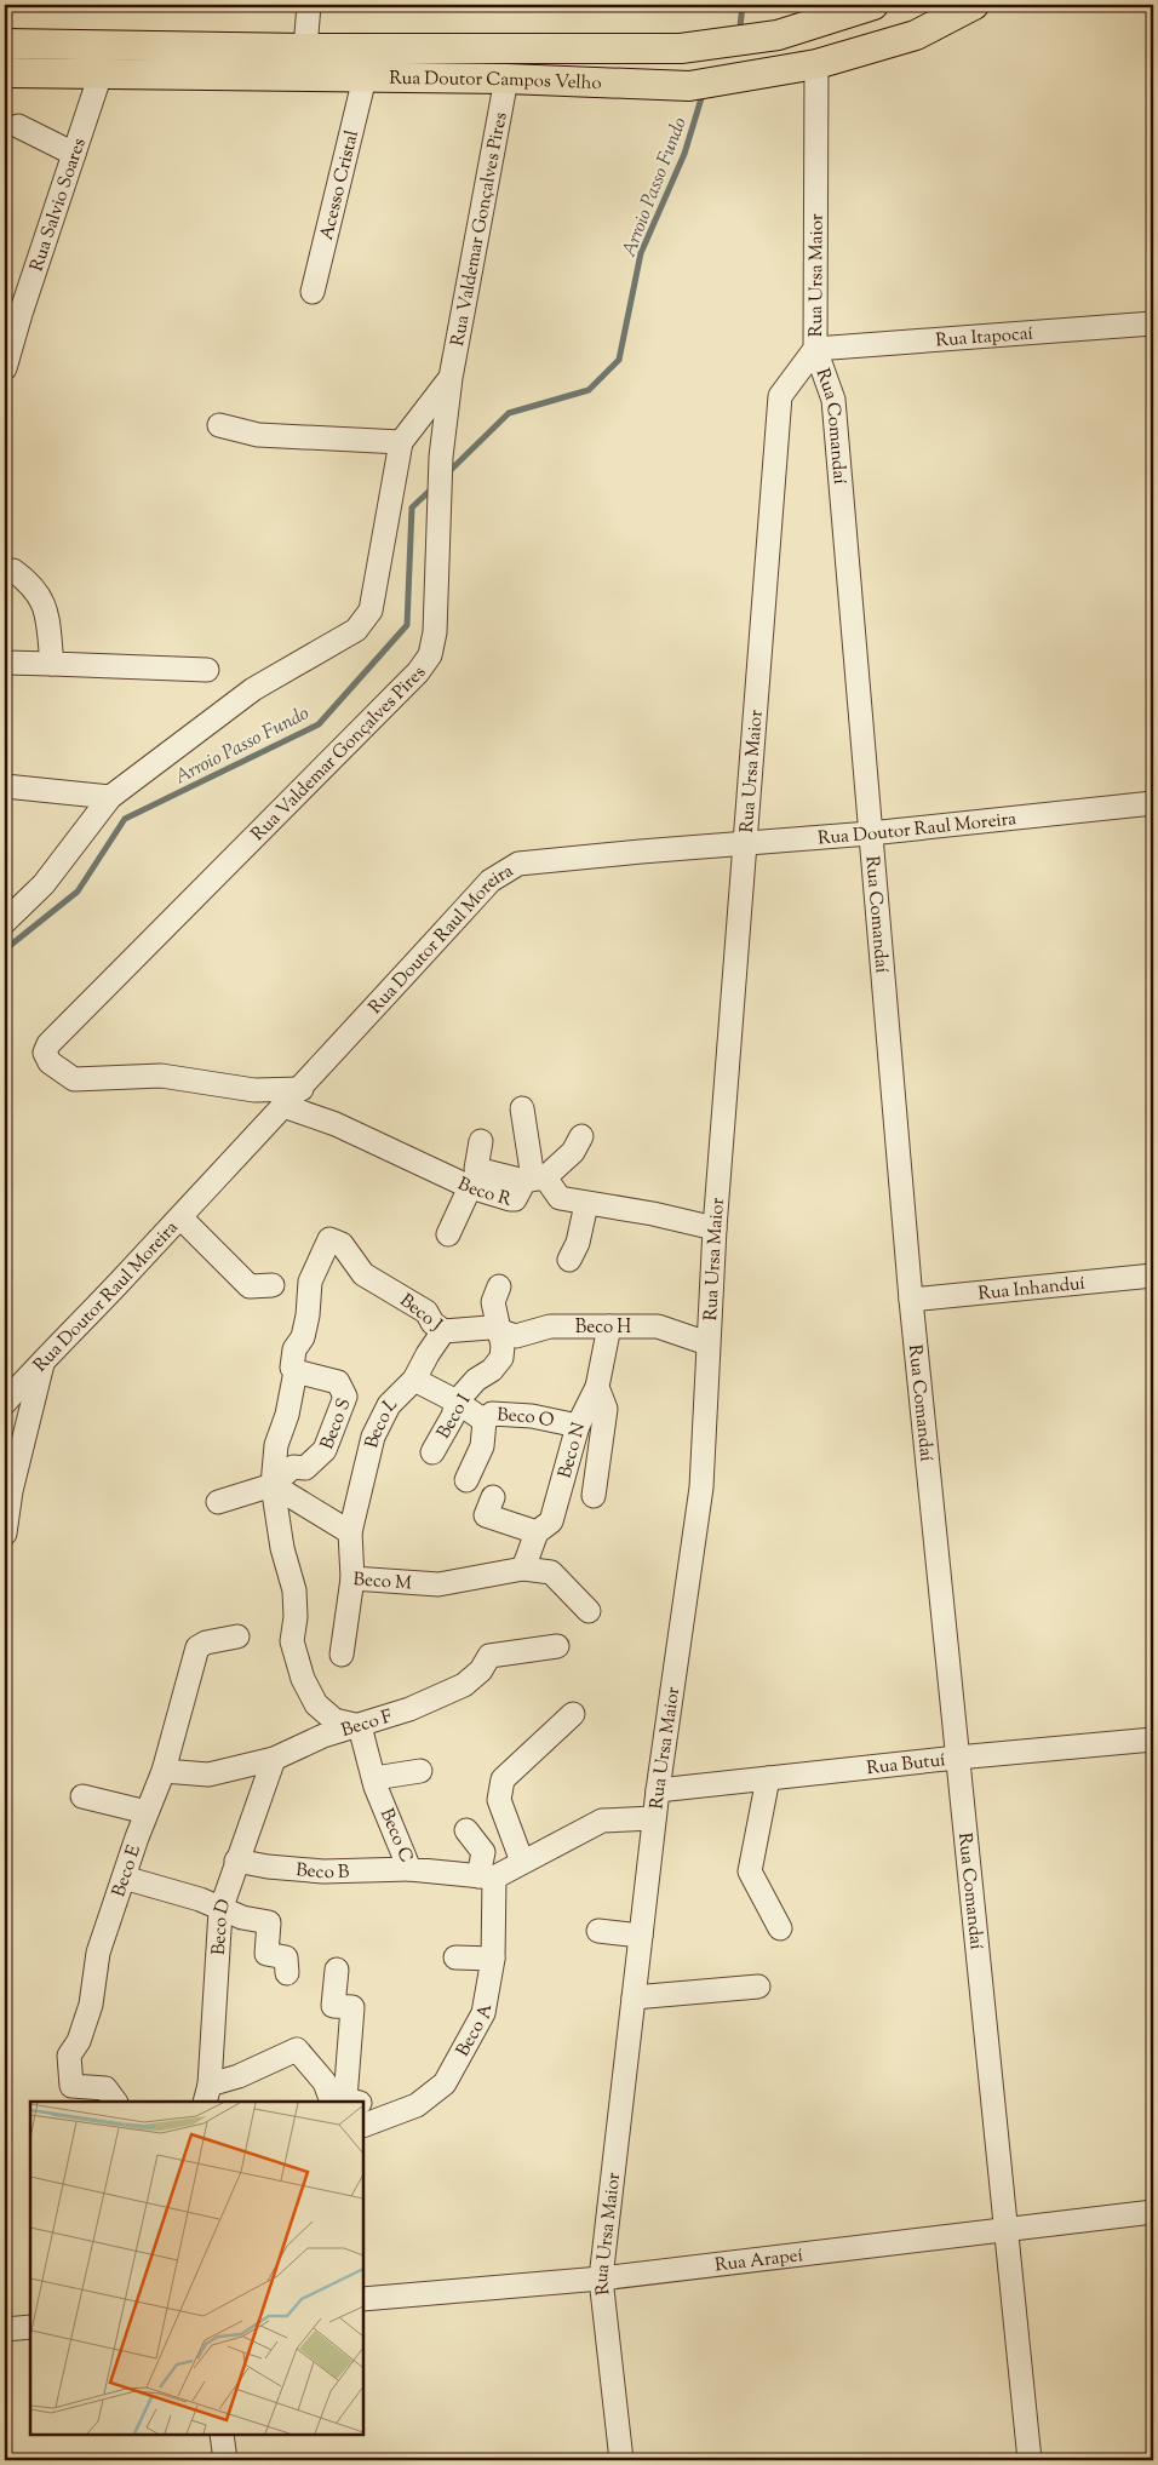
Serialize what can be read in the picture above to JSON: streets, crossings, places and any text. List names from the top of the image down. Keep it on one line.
{"streets":{"main road":["Rua Doutor Campos Velho"],"street":["Acesso Cristal","Rua Salvio Soares","Rua Valdemar Gonçalves Pires","Rua Ursa Maior","Rua Itapocaí","Rua Comandaí","Rua Doutor Raul Moreira","Beco R","Rua Inhanduí","Beco J","Beco H","Beco I","Beco O","Beco S","Beco L","Beco N","Beco M","Beco F","Rua Butuí","Beco C","Beco B","Beco E","Beco D","Beco A","Rua Arapeí"]},"crossings":[["Rua Doutor Campos Velho","Acesso Cristal"],["Rua Doutor Campos Velho","Rua Salvio Soares"],["Rua Doutor Campos Velho","Rua Valdemar Gonçalves Pires"],["Rua Doutor Campos Velho","Rua Ursa Maior"],["Rua Valdemar Gonçalves Pires","Rua Doutor Raul Moreira"],["Rua Ursa Maior","Rua Itapocaí"],["Rua Ursa Maior","Rua Comandaí"],["Rua Ursa Maior","Rua Doutor Raul Moreira"],["Rua Ursa Maior","Beco H"],["Rua Ursa Maior","Rua Butuí"],["Rua Ursa Maior","Rua Arapeí"],["Rua Itapocaí","Rua Comandaí"],["Rua Comandaí","Rua Doutor Raul Moreira"],["Rua Comandaí","Rua Inhanduí"],["Rua Comandaí","Rua Butuí"],["Rua Comandaí","Rua Arapeí"],["Rua Doutor Raul Moreira","Beco R"],["Beco J","Beco H"],["Beco J","Beco I"],["Beco J","Beco S"],["Beco J","Beco L"],["Beco H","Beco I"],["Beco H","Beco N"],["Beco I","Beco O"],["Beco O","Beco L"],["Beco O","Beco N"],["Beco L","Beco M"],["Beco N","Beco M"],["Beco F","Beco C"],["Beco F","Beco E"],["Beco F","Beco D"],["Beco C","Beco B"],["Beco C","Beco A"],["Beco B","Beco D"]],"water":["Arroio Passo Fundo"]}
